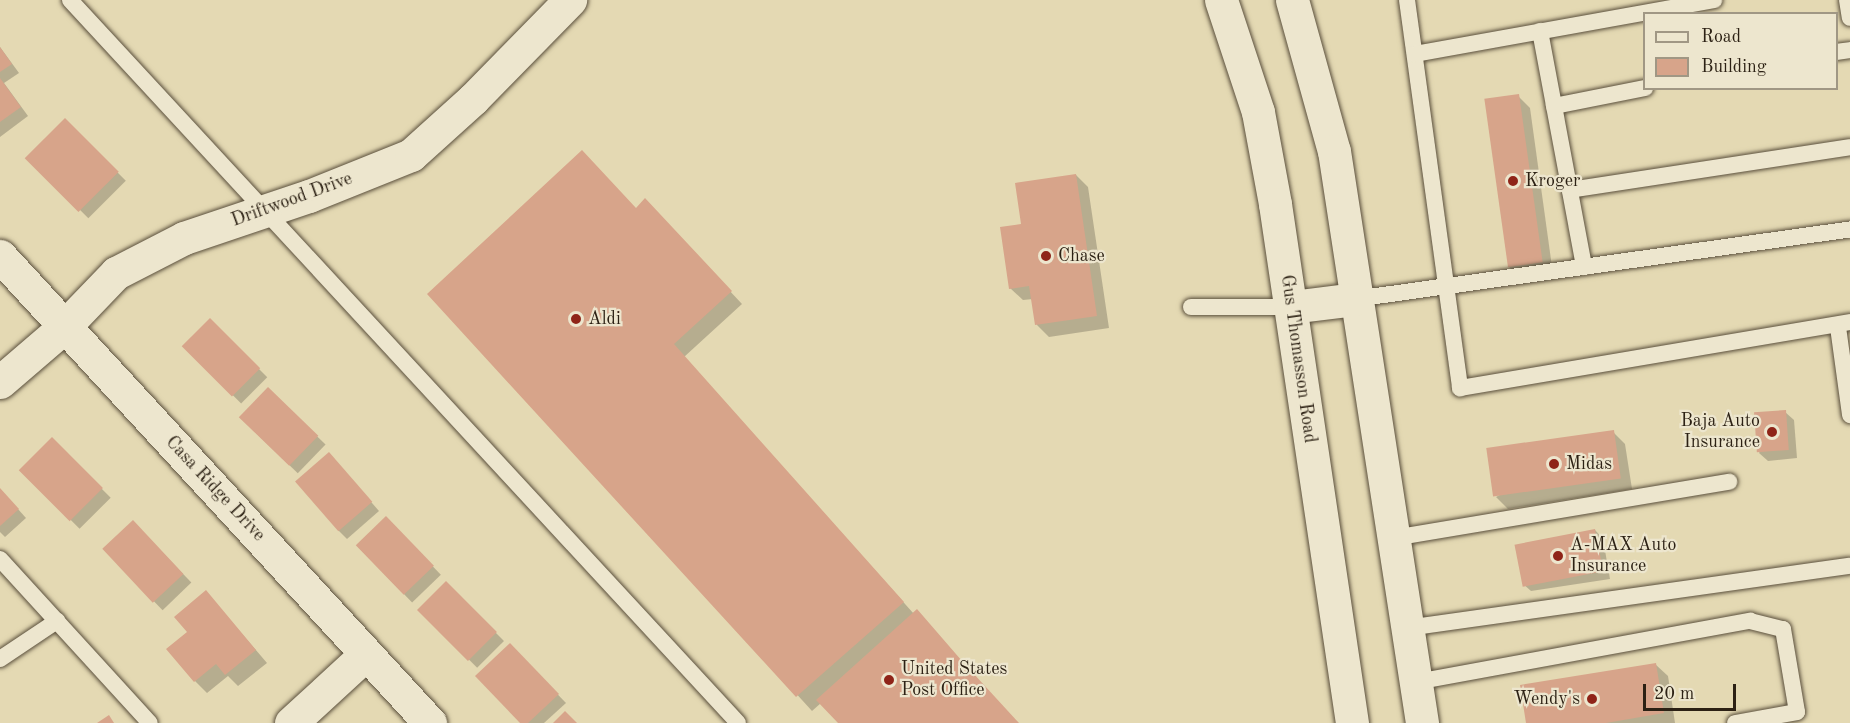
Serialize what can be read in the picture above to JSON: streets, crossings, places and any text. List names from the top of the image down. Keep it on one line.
{"streets":{"main road":["Driftwood Drive","Gus Thomasson Road","Casa Ridge Drive"]},"crossings":[["Driftwood Drive","Casa Ridge Drive"]],"places":["Kroger","Chase","Aldi","Baja Auto Insurance","Midas","A-MAX Auto Insurance","United States Post Office","Wendy's"],"legend":["Road","Building"],"scale_bar":"20 m"}
